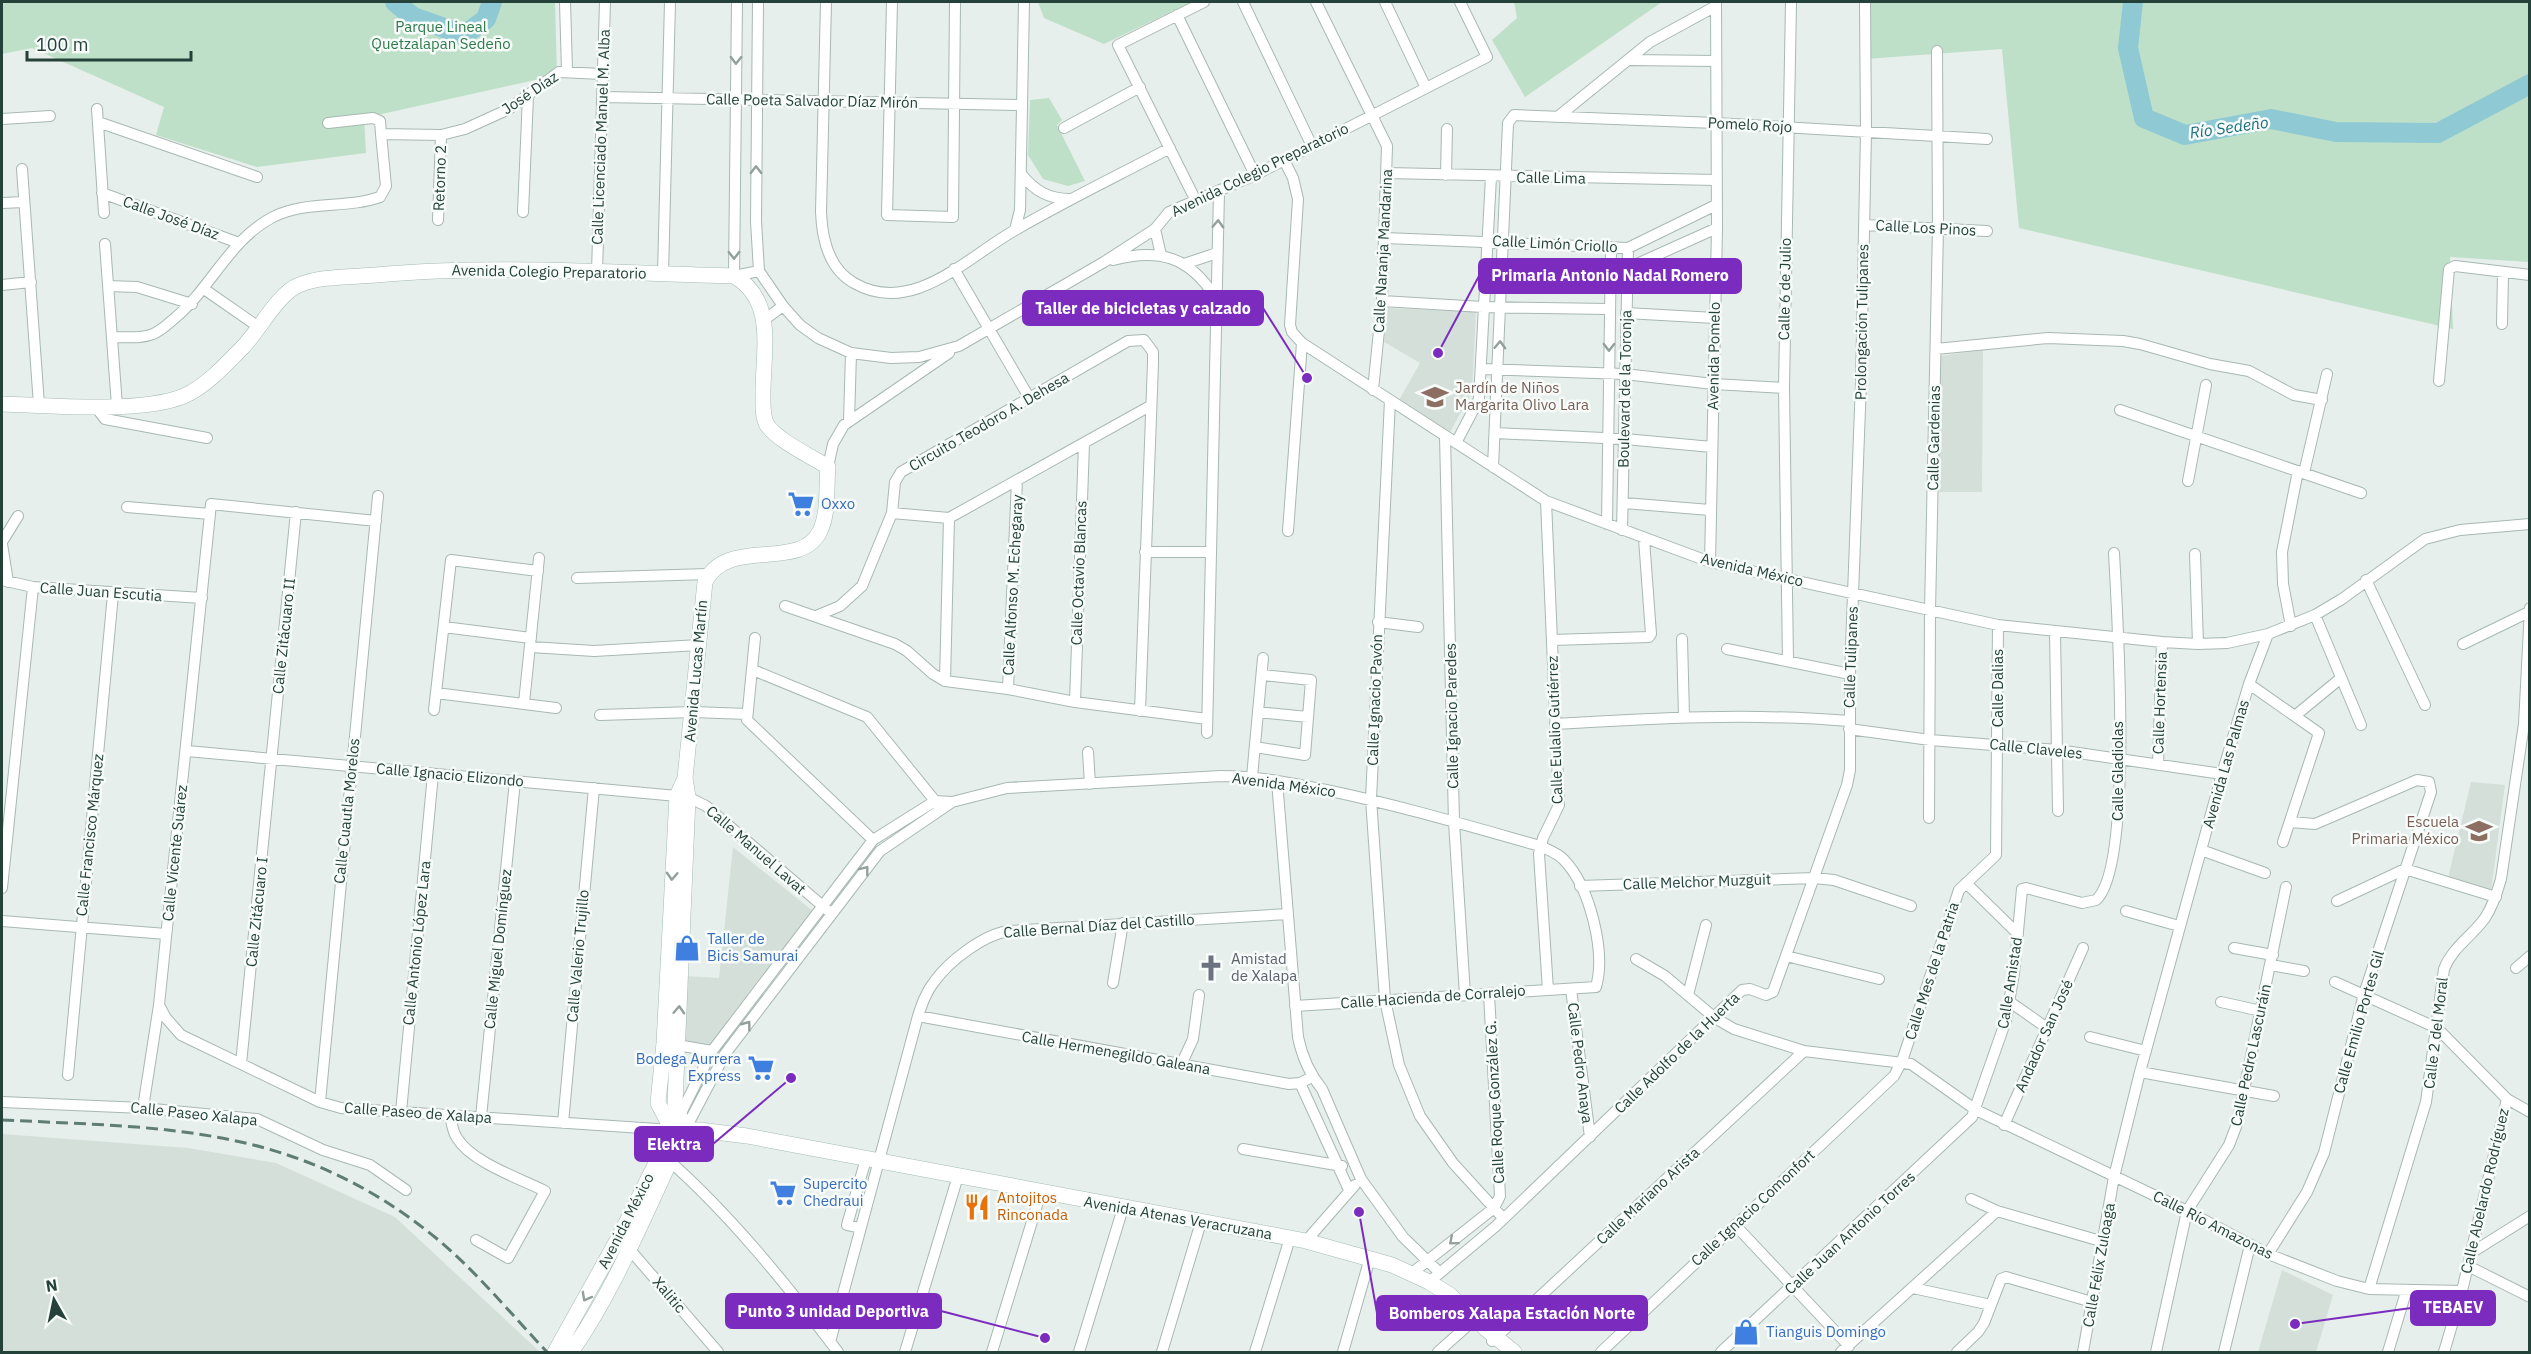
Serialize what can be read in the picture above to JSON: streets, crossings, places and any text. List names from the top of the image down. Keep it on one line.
{"streets":{"street":["José Díaz","Calle Poeta Salvador Díaz Mirón","Pomelo Rojo","Calle Licenciado Manuel M. Alba","Avenida Colegio Preparatorio","Retorno 2","Calle Lima","Calle José Díaz","Calle Los Pinos","Calle Limón Criollo","Calle Naranja Mandarina","Calle 6 de Julio","Prolongación Tulipanes","Avenida Pomelo","Boulevard de la Toronja","Circuito Teodoro A. Dehesa","Calle Gardenias","Avenida México","Calle Octavio Blancas","Calle Alfonso M. Echegaray","Calle Juan Escutia","Calle Zitácuaro II","Calle Tulipanes","Avenida Lucas Martín","Calle Dalias","Calle Ignacio Pavón","Calle Hortensia","Calle Ignacio Paredes","Calle Eulalio Gutiérrez","Calle Claveles","Avenida Las Palmas","Calle Gladiolas","Calle Ignacio Elizondo","Calle Cuautla Morelos","Calle Francisco Márquez","Calle Manuel Lavat","Calle Vicente Suárez","Calle Melchor Muzguit","Calle Zitácuaro I","Calle Bernal Díaz del Castillo","Calle Antonio López Lara","Calle Miguel Domínguez","Calle Valerio Trujillo","Calle Mes de la Patria","Calle Amistad","Calle Hacienda de Corralejo","Calle Emilio Portes Gil","Calle 2 del Moral","Andador San José","Calle Hermenegildo Galeana","Calle Adolfo de la Huerta","Calle Pedro Lascuráin","Calle Pedro Anaya","Calle Roque González G.","Calle Paseo de Xalapa","Calle Paseo Xalapa","Calle Abelardo Rodríguez","Calle Mariano Arista","Calle Ignacio Comonfort","Avenida Atenas Veracruzana","Calle Río Amazonas","Calle Juan Antonio Torres","Calle Félix Zuloaga","Xalitic"]},"crossings":[["José Díaz","Calle Licenciado Manuel M. Alba"],["José Díaz","Retorno 2"],["José Díaz","Calle José Díaz"],["Calle Poeta Salvador Díaz Mirón","Calle Licenciado Manuel M. Alba"],["Pomelo Rojo","Calle Lima"],["Pomelo Rojo","Calle 6 de Julio"],["Pomelo Rojo","Prolongación Tulipanes"],["Pomelo Rojo","Avenida Pomelo"],["Pomelo Rojo","Calle Gardenias"],["Calle Licenciado Manuel M. Alba","Avenida Colegio Preparatorio"],["Avenida Colegio Preparatorio","Calle Naranja Mandarina"],["Avenida Colegio Preparatorio","Avenida México"],["Calle Lima","Calle Naranja Mandarina"],["Calle Lima","Avenida Pomelo"],["Calle Los Pinos","Prolongación Tulipanes"],["Calle Los Pinos","Calle Gardenias"],["Calle Limón Criollo","Calle Naranja Mandarina"],["Calle Limón Criollo","Avenida Pomelo"],["Calle Limón Criollo","Boulevard de la Toronja"],["Calle Naranja Mandarina","Avenida México"],["Calle 6 de Julio","Avenida México"],["Prolongación Tulipanes","Avenida México"],["Prolongación Tulipanes","Calle Tulipanes"],["Avenida Pomelo","Avenida México"],["Boulevard de la Toronja","Avenida México"],["Calle Gardenias","Avenida México"],["Calle Gardenias","Calle Claveles"],["Avenida México","Calle Tulipanes"],["Avenida México","Avenida Lucas Martín"],["Avenida México","Calle Dalias"],["Avenida México","Calle Ignacio Pavón"],["Avenida México","Calle Hortensia"],["Avenida México","Calle Ignacio Paredes"],["Avenida México","Calle Eulalio Gutiérrez"],["Avenida México","Avenida Las Palmas"],["Avenida México","Calle Gladiolas"],["Avenida México","Calle Manuel Lavat"],["Avenida México","Calle Melchor Muzguit"],["Avenida México","Calle Hacienda de Corralejo"],["Avenida México","Calle Paseo de Xalapa"],["Avenida México","Avenida Atenas Veracruzana"],["Avenida México","Xalitic"],["Calle Juan Escutia","Calle Francisco Márquez"],["Calle Juan Escutia","Calle Vicente Suárez"],["Calle Zitácuaro II","Calle Ignacio Elizondo"],["Calle Zitácuaro II","Calle Zitácuaro I"],["Calle Tulipanes","Calle Claveles"],["Calle Tulipanes","Calle Adolfo de la Huerta"],["Avenida Lucas Martín","Calle Ignacio Elizondo"],["Avenida Lucas Martín","Calle Manuel Lavat"],["Avenida Lucas Martín","Calle Paseo de Xalapa"],["Avenida Lucas Martín","Avenida Atenas Veracruzana"],["Calle Dalias","Calle Claveles"],["Calle Dalias","Calle Mes de la Patria"],["Calle Ignacio Pavón","Calle Hacienda de Corralejo"],["Calle Ignacio Pavón","Calle Adolfo de la Huerta"],["Calle Ignacio Pavón","Calle Roque González G."],["Calle Hortensia","Calle Claveles"],["Calle Ignacio Paredes","Calle Hacienda de Corralejo"],["Calle Eulalio Gutiérrez","Calle Claveles"],["Calle Eulalio Gutiérrez","Calle Hacienda de Corralejo"],["Calle Claveles","Avenida Las Palmas"],["Calle Claveles","Calle Gladiolas"],["Calle Claveles","Calle Adolfo de la Huerta"],["Avenida Las Palmas","Calle Río Amazonas"],["Avenida Las Palmas","Calle Félix Zuloaga"],["Calle Gladiolas","Calle Amistad"],["Calle Ignacio Elizondo","Calle Cuautla Morelos"],["Calle Ignacio Elizondo","Calle Manuel Lavat"],["Calle Ignacio Elizondo","Calle Vicente Suárez"],["Calle Ignacio Elizondo","Calle Zitácuaro I"],["Calle Ignacio Elizondo","Calle Antonio López Lara"],["Calle Ignacio Elizondo","Calle Miguel Domínguez"],["Calle Ignacio Elizondo","Calle Valerio Trujillo"],["Calle Cuautla Morelos","Calle Paseo de Xalapa"],["Calle Vicente Suárez","Calle Paseo de Xalapa"],["Calle Vicente Suárez","Calle Paseo Xalapa"],["Calle Melchor Muzguit","Calle Hacienda de Corralejo"],["Calle Melchor Muzguit","Calle Adolfo de la Huerta"],["Calle Zitácuaro I","Calle Paseo de Xalapa"],["Calle Bernal Díaz del Castillo","Calle Hermenegildo Galeana"],["Calle Bernal Díaz del Castillo","Avenida Atenas Veracruzana"],["Calle Antonio López Lara","Calle Paseo de Xalapa"],["Calle Miguel Domínguez","Calle Paseo de Xalapa"],["Calle Valerio Trujillo","Calle Paseo de Xalapa"],["Calle Mes de la Patria","Calle Ignacio Comonfort"],["Calle Mes de la Patria","Calle Río Amazonas"],["Calle Amistad","Calle Río Amazonas"],["Calle Amistad","Calle Juan Antonio Torres"],["Calle Hacienda de Corralejo","Calle Pedro Anaya"],["Calle Hacienda de Corralejo","Calle Roque González G."],["Calle Emilio Portes Gil","Calle Río Amazonas"],["Calle 2 del Moral","Calle Río Amazonas"],["Andador San José","Calle Río Amazonas"],["Calle Adolfo de la Huerta","Calle Pedro Anaya"],["Calle Adolfo de la Huerta","Avenida Atenas Veracruzana"],["Calle Pedro Lascuráin","Calle Río Amazonas"],["Calle Paseo de Xalapa","Avenida Atenas Veracruzana"],["Calle Abelardo Rodríguez","Calle Río Amazonas"],["Calle Mariano Arista","Avenida Atenas Veracruzana"],["Calle Ignacio Comonfort","Calle Río Amazonas"],["Calle Río Amazonas","Calle Juan Antonio Torres"],["Calle Río Amazonas","Calle Félix Zuloaga"]],"water":["Río Sedeño"],"parks":["Parque Lineal Quetzalapan Sedeño"],"places":{"other":["Primaria Antonio Nadal Romero","Taller de bicicletas y calzado","Elektra","Bomberos Xalapa Estación Norte","TEBAEV","Punto 3 unidad Deportiva"],"school or university":["Jardín de Niños Margarita Olivo Lara","Escuela Primaria México"],"supermarket":["Oxxo","Bodega Aurrera Express","Supercito Chedraui"],"shop":["Taller de Bicis Samurai","Tianguis Domingo"],"church":["Amistad de Xalapa"],"restaurant":["Antojitos Rinconada"]},"scale_bar":"100 m","north":"top"}
